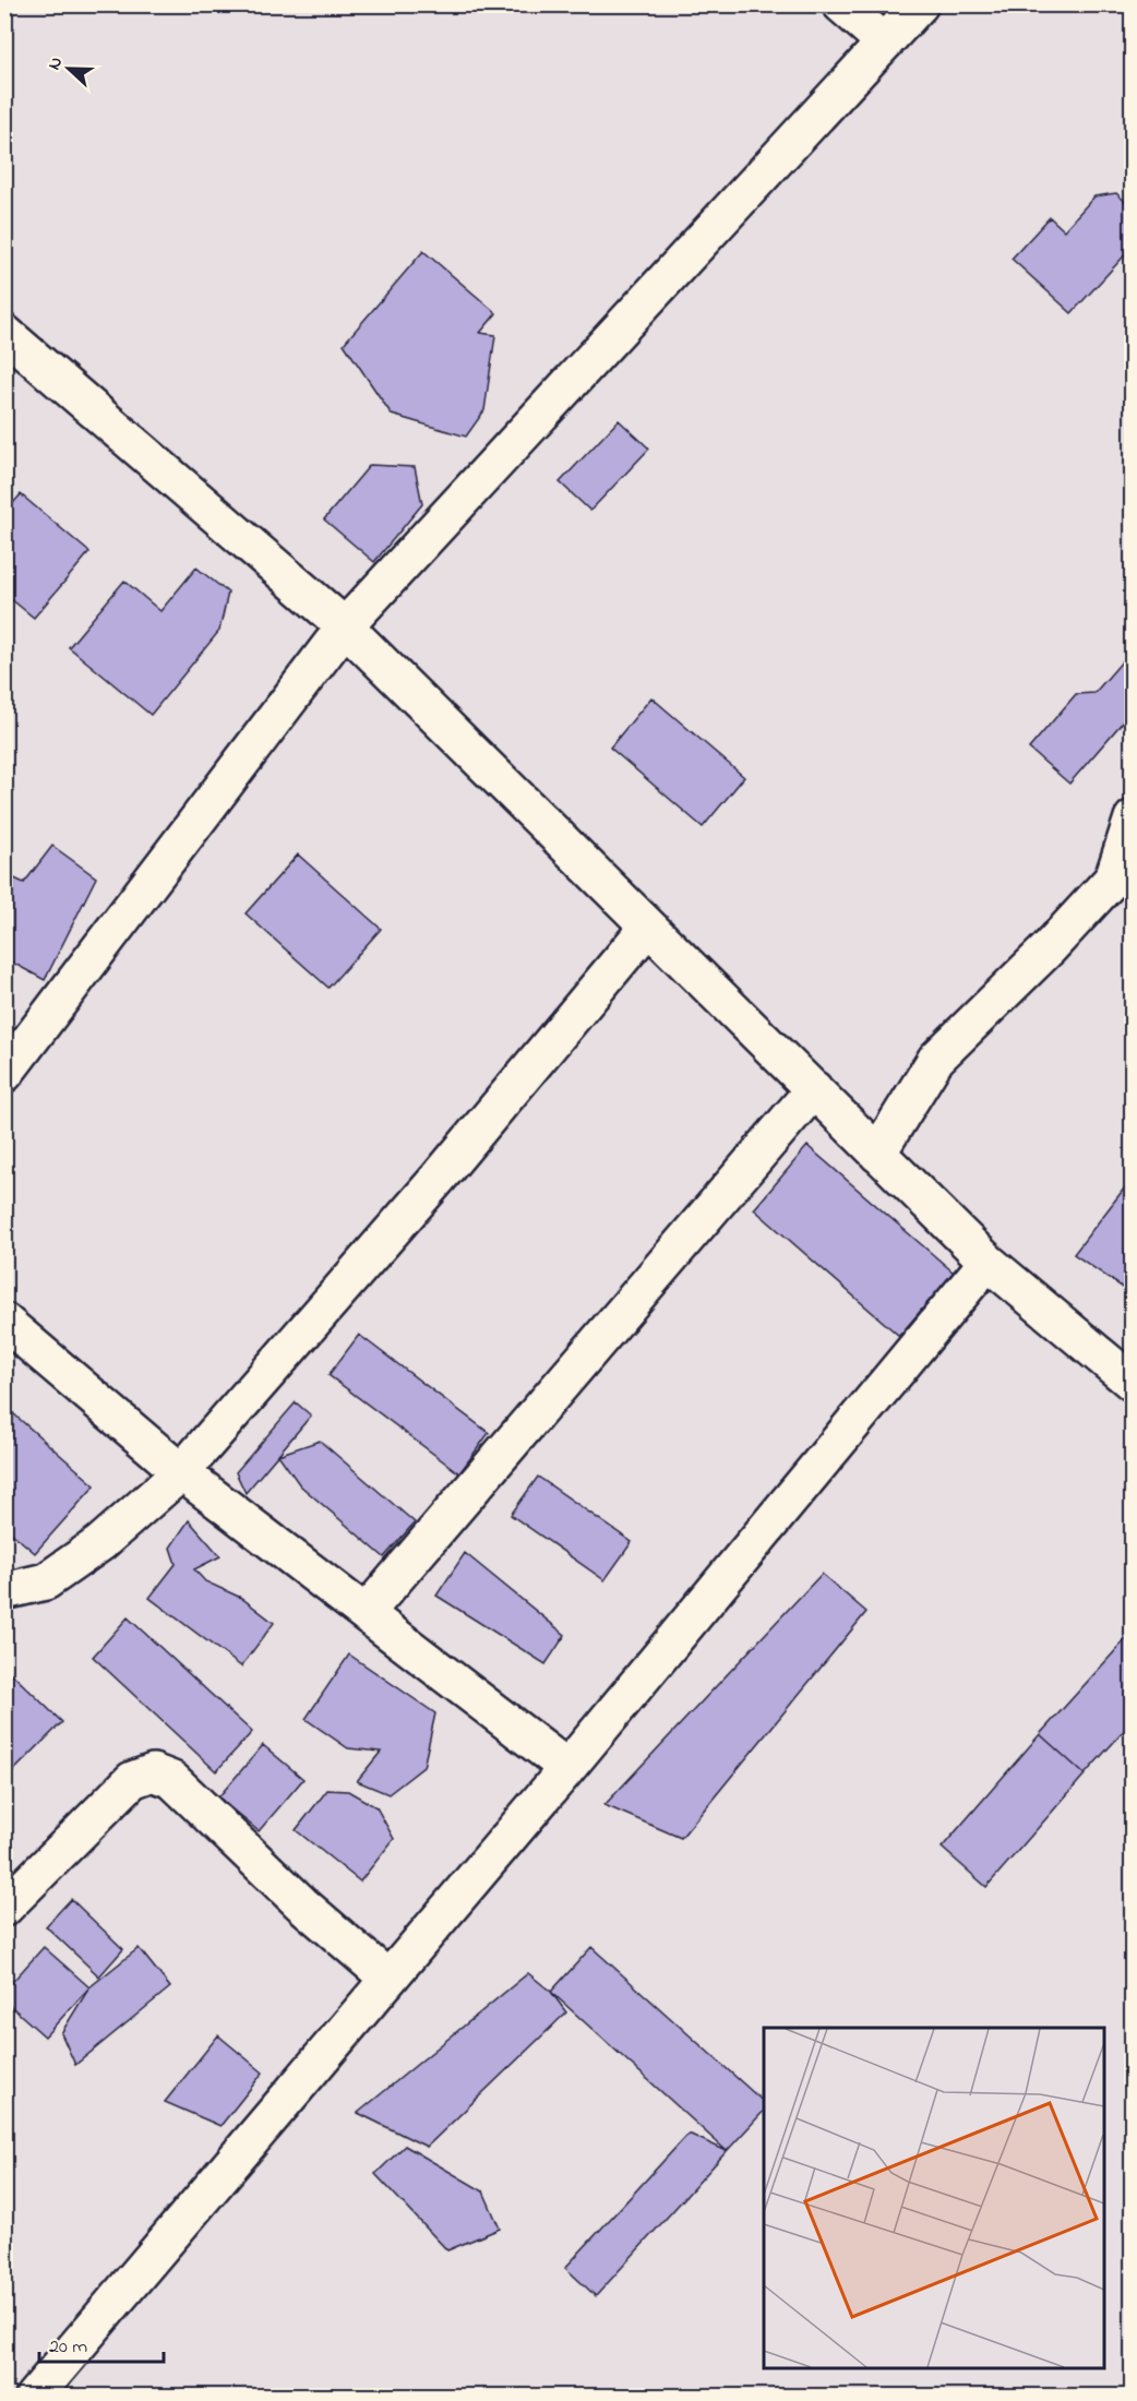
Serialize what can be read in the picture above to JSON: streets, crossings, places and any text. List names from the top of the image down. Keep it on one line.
{"scale_bar":"20 m","north":"left"}
